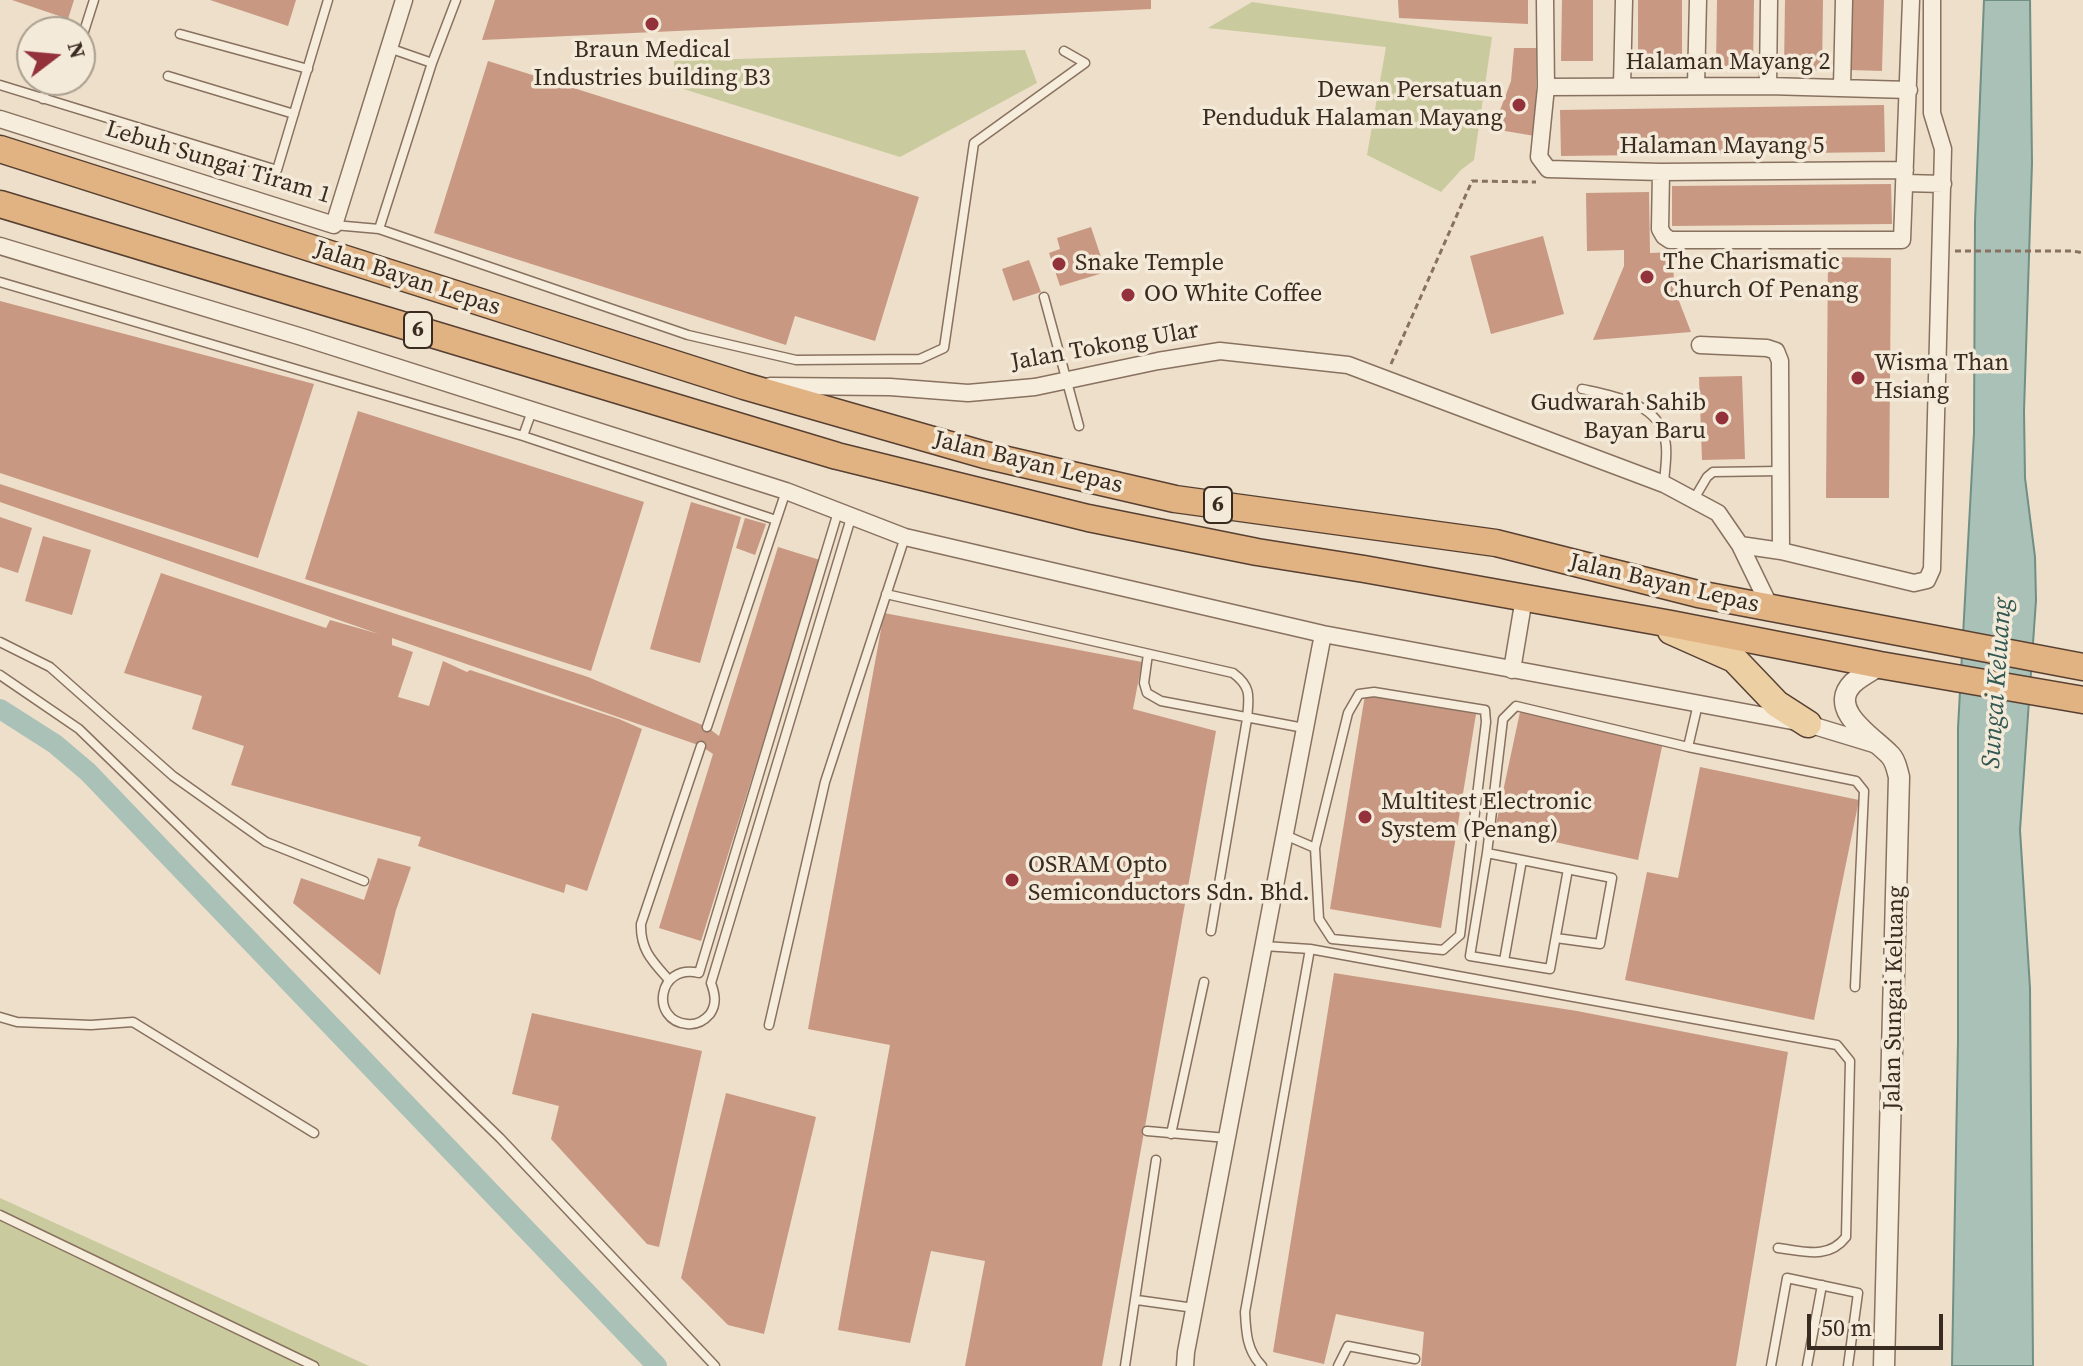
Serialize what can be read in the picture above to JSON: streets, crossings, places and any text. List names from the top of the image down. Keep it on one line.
{"streets":{"highway":["Jalan Bayan Lepas","6"],"street":["Halaman Mayang 2","Halaman Mayang 5","Lebuh Sungai Tiram 1","Jalan Tokong Ular","Jalan Sungai Keluang"]},"crossings":[["Jalan Bayan Lepas","Jalan Tokong Ular"],["Jalan Bayan Lepas","Jalan Sungai Keluang"]],"water":["Sungai Keluang"],"places":["Braun Medical Industries building B3","Dewan Persatuan Penduduk Halaman Mayang","Snake Temple","The Charismatic Church Of Penang","OO White Coffee","Wisma Than Hsiang","Gudwarah Sahib Bayan Baru","Multitest Electronic System (Penang)","OSRAM Opto Semiconductors Sdn. Bhd."],"scale_bar":"50 m","north":"right"}
